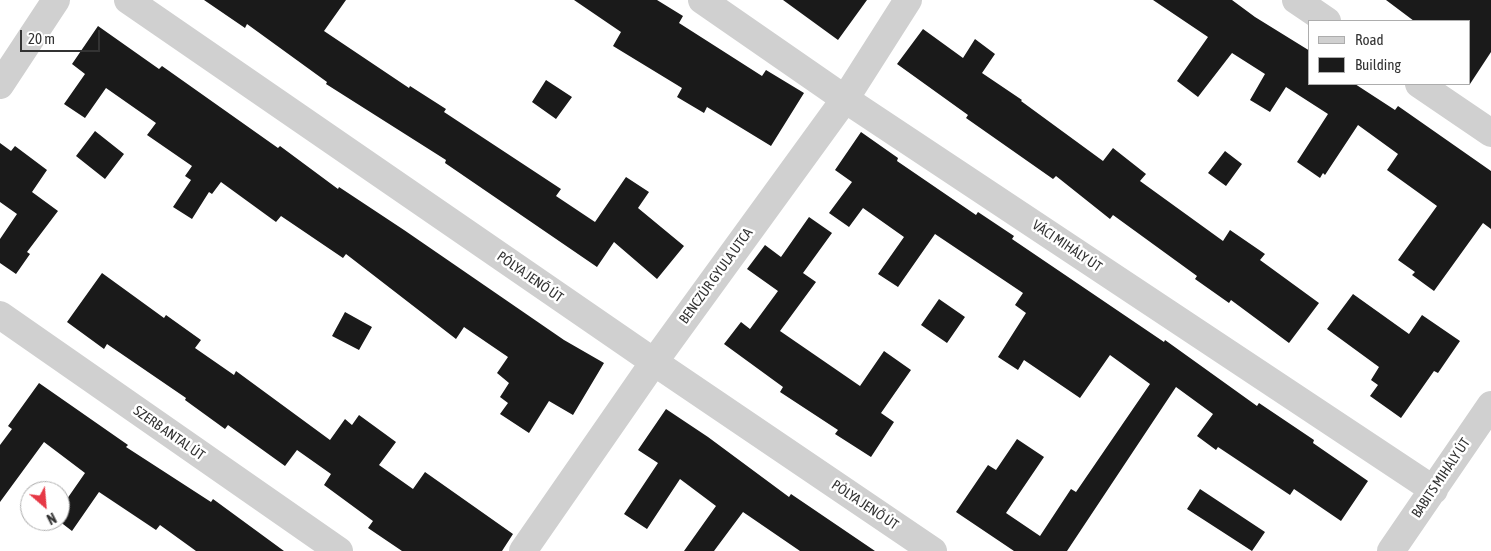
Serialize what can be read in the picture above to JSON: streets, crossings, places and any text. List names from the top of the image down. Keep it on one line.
{"streets":{"street":["VÁCI MIHÁLY ÚT","BENCZÚR GYULA UTCA","PÓLYA JENŐ ÚT","SZERB ANTAL ÚT","BABITS MIHÁLY ÚT"]},"crossings":[["VÁCI MIHÁLY ÚT","BENCZÚR GYULA UTCA"],["VÁCI MIHÁLY ÚT","BABITS MIHÁLY ÚT"],["BENCZÚR GYULA UTCA","PÓLYA JENŐ ÚT"]],"legend":["Road","Building"],"scale_bar":"20 m","north":"bottom right"}
